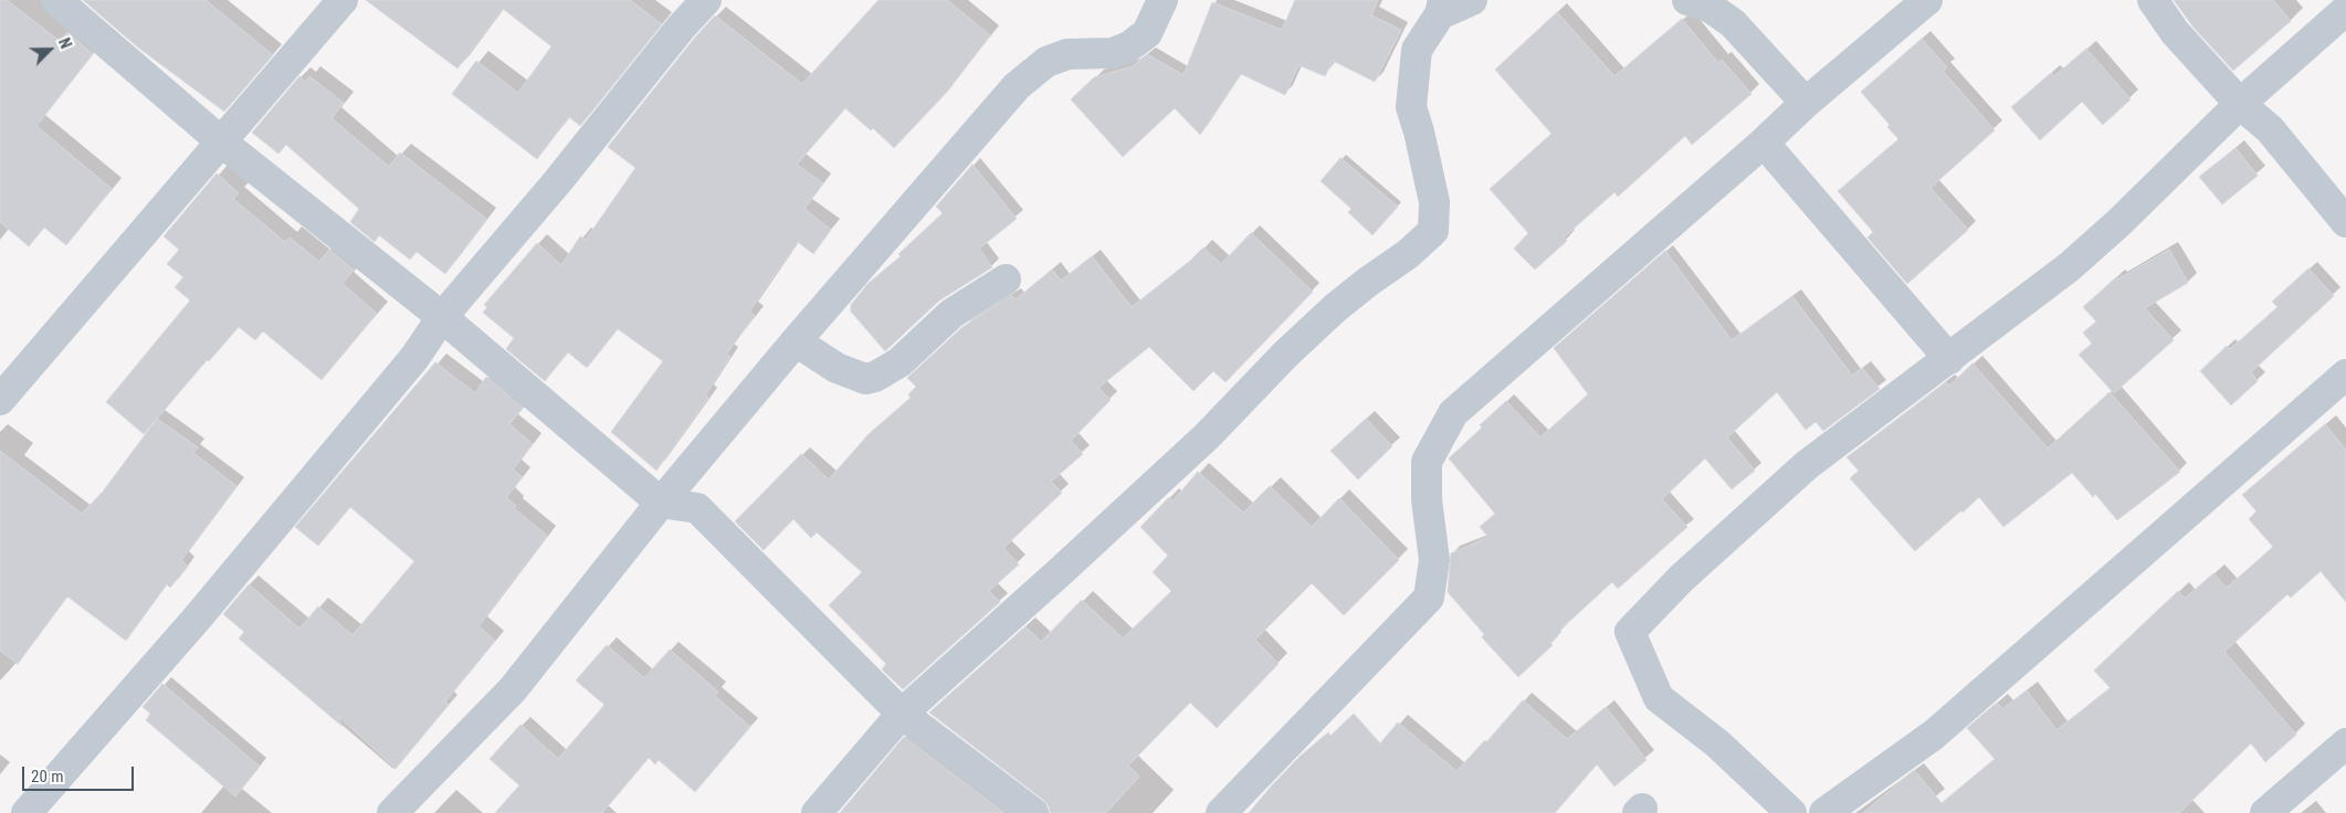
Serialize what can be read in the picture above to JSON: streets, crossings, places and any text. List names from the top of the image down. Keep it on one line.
{"scale_bar":"20 m","north":"top right"}
